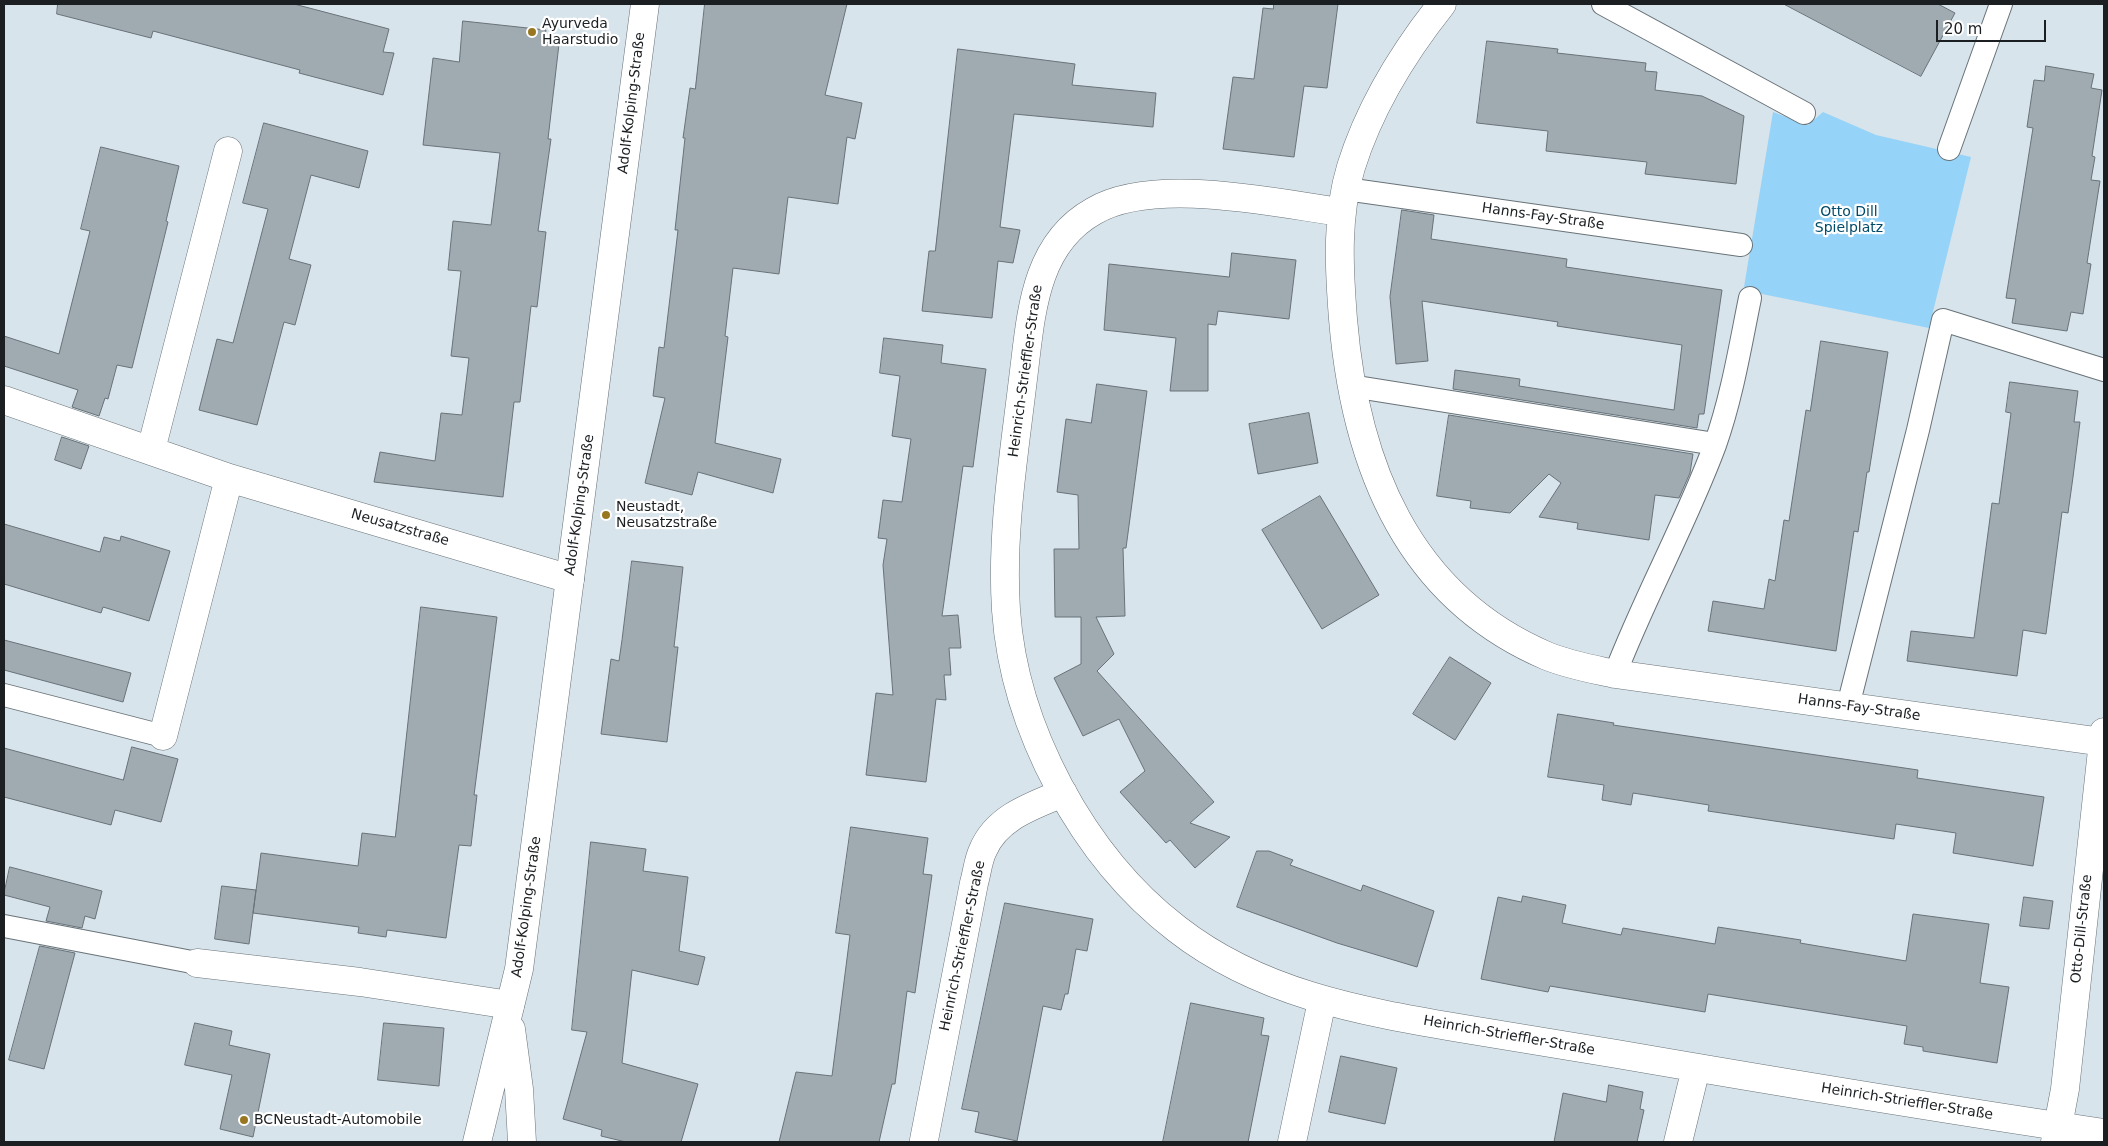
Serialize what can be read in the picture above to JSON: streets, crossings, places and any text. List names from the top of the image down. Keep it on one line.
{"streets":{"street":["Adolf-Kolping-Straße","Hanns-Fay-Straße","Heinrich-Strieffler-Straße","Neusatzstraße","Otto-Dill-Straße"]},"crossings":[["Adolf-Kolping-Straße","Neusatzstraße"],["Hanns-Fay-Straße","Heinrich-Strieffler-Straße"],["Hanns-Fay-Straße","Otto-Dill-Straße"],["Heinrich-Strieffler-Straße","Otto-Dill-Straße"]],"parks":["Otto Dill Spielplatz"],"places":["Ayurveda Haarstudio","Neustadt, Neusatzstraße","BCNeustadt-Automobile"],"scale_bar":"20 m"}
